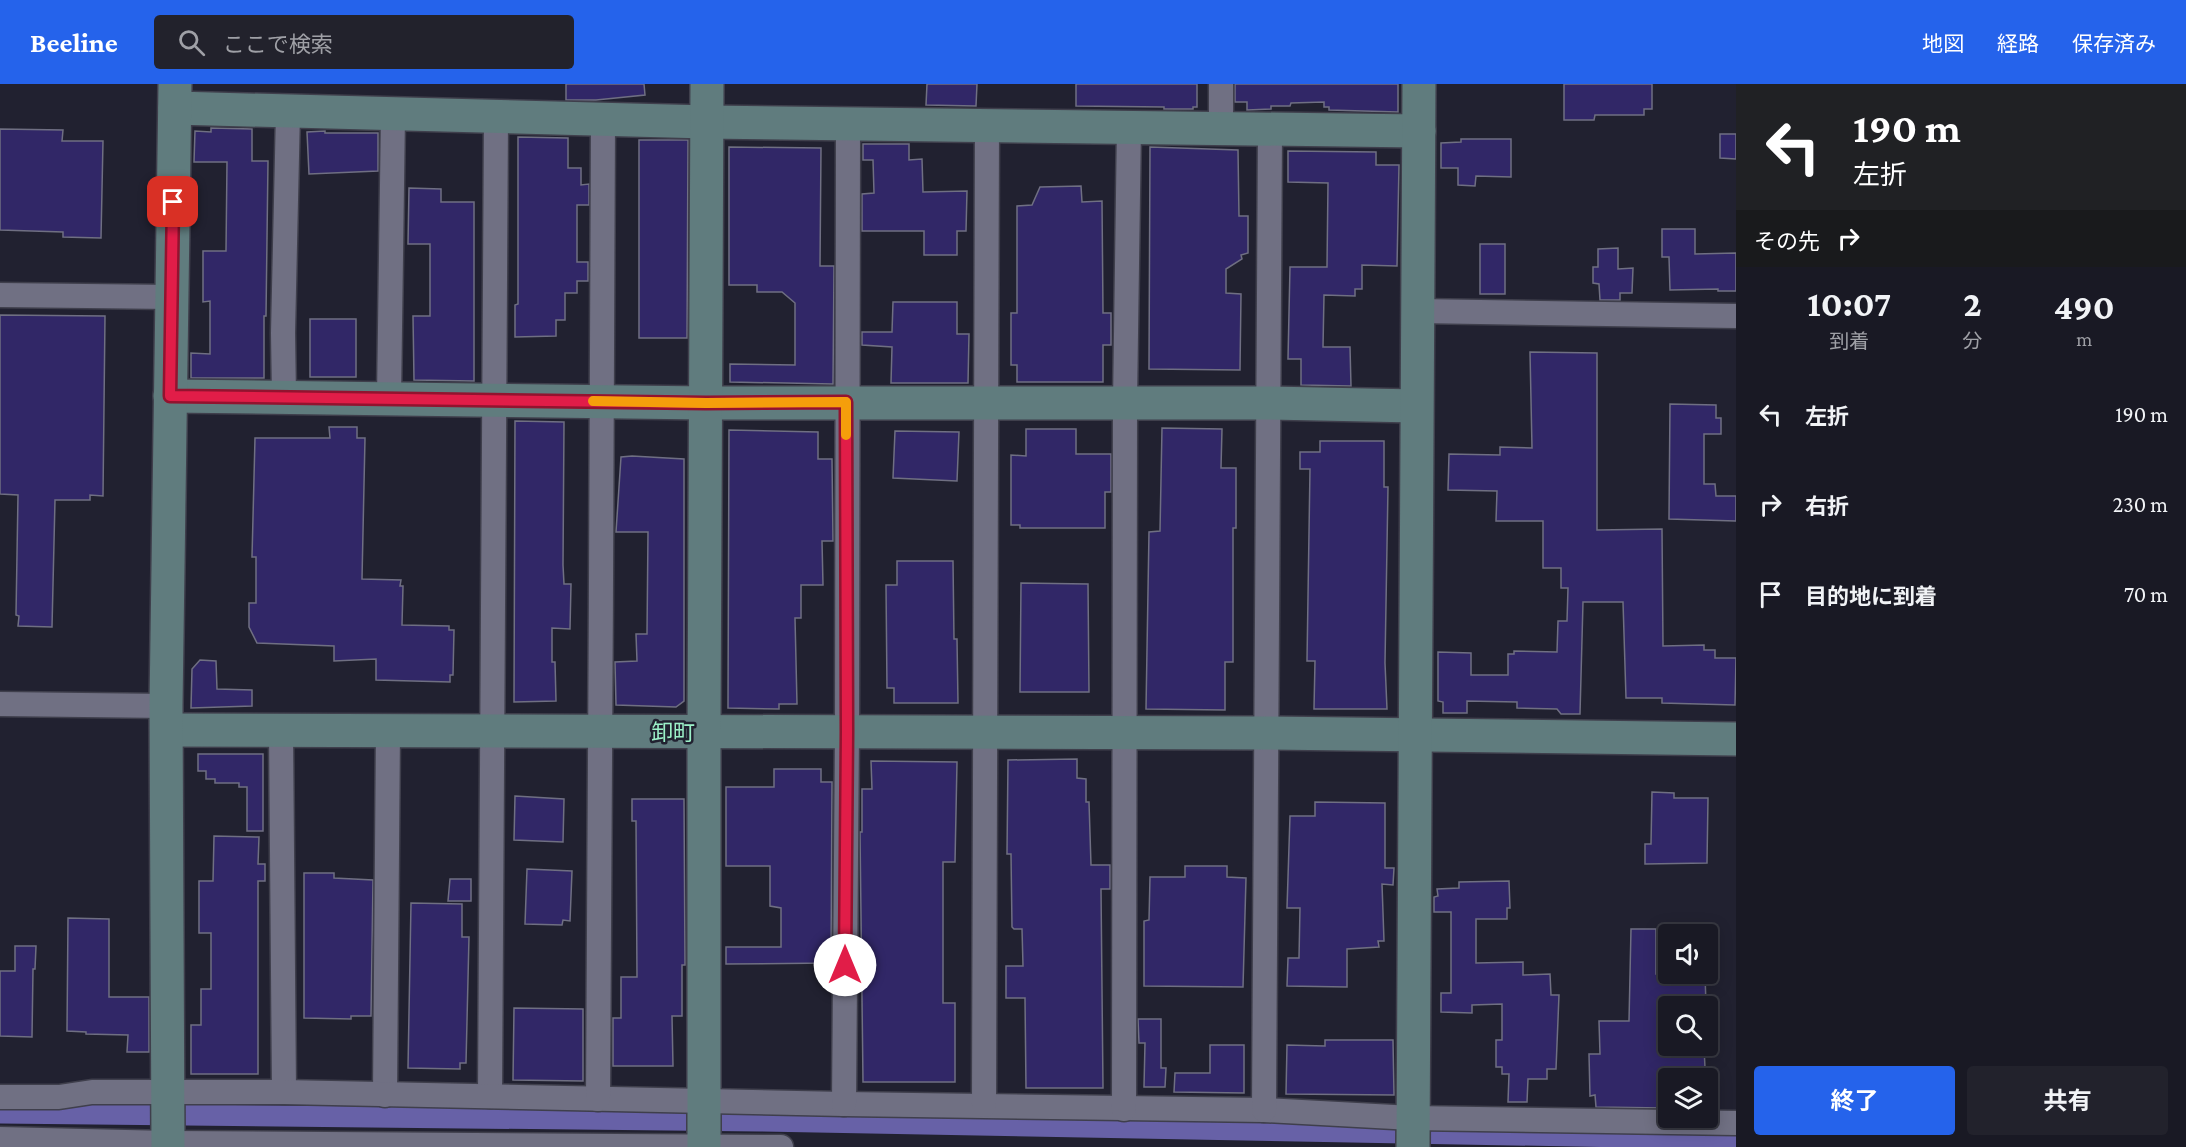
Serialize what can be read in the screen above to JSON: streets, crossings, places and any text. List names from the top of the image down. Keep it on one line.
{"districts":["卸町"],"page":{"header":"Beeline","search":"ここで検索","nav":["地図","経路","保存済み"],"turn":["190 m","左折"],"then":"その先","eta":["10:07","到着","2","分","490","m"],"list":[{"name":"左折","value":"190 m"},{"name":"右折","value":"230 m"},{"name":"目的地に到着","value":"70 m"}],"buttons":["終了","共有"]}}
